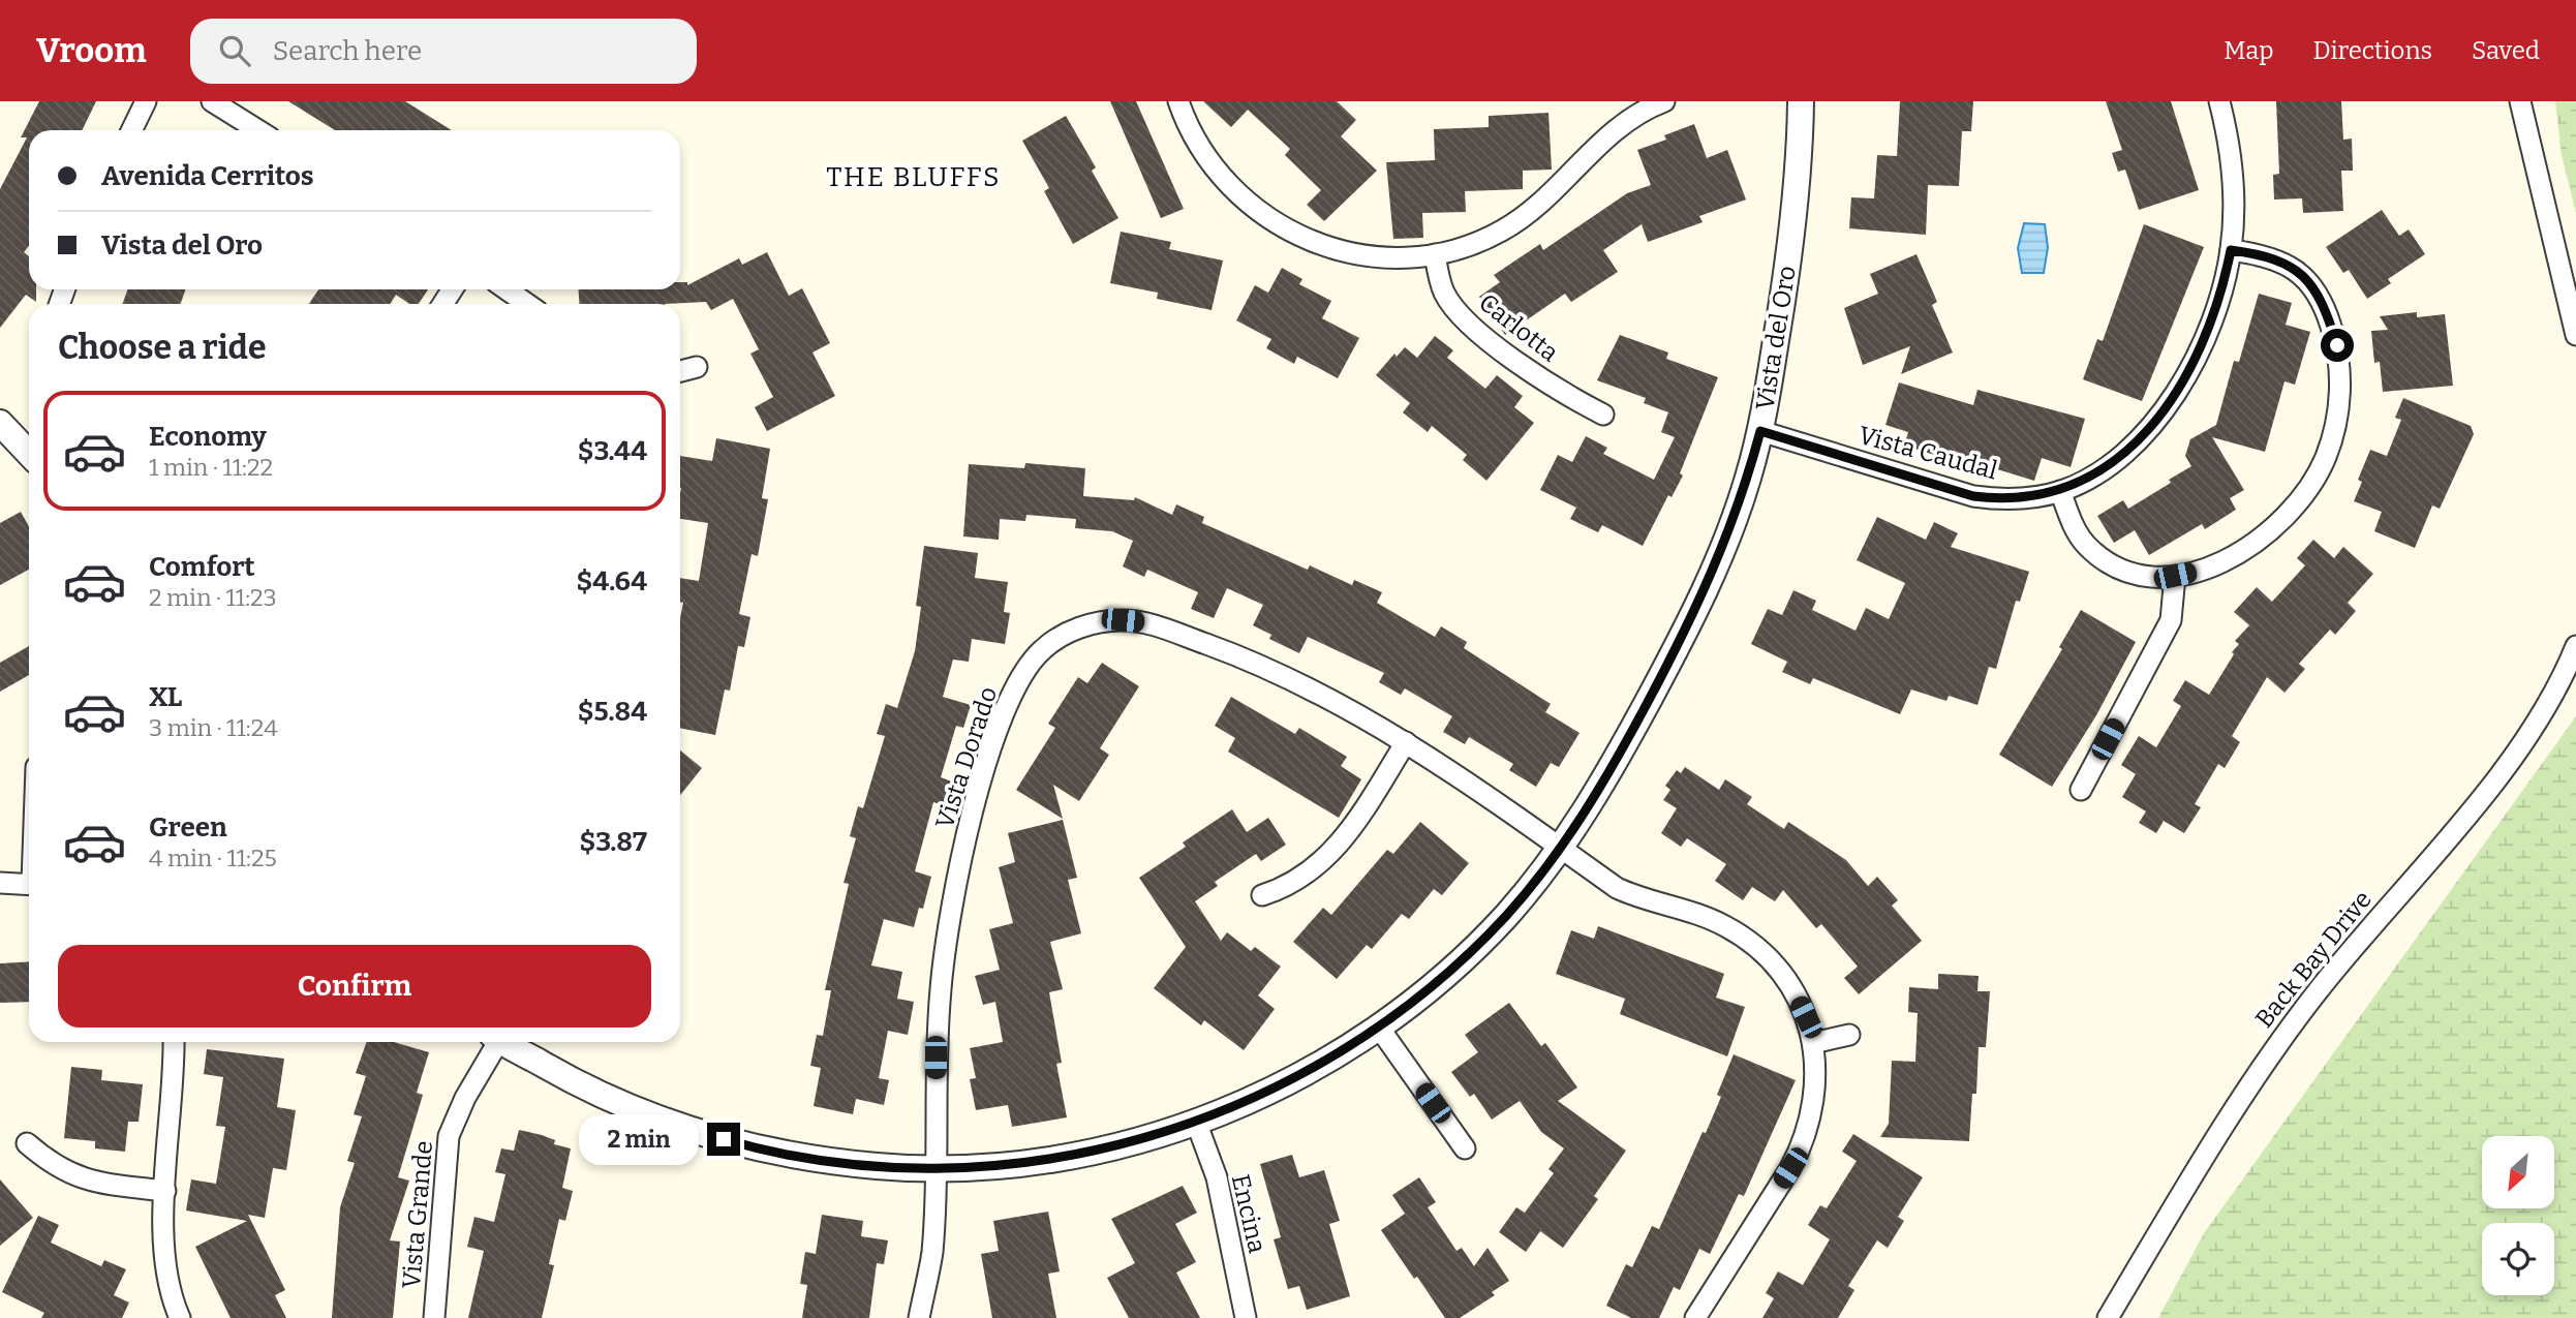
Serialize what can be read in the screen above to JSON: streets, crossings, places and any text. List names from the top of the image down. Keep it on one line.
{"streets":{"street":["Carlotta","Vista del Oro","Vista Caudal","Vista Dorado","Back Bay Drive","Encina","Vista Grande"]},"crossings":[["Vista del Oro","Vista Caudal"],["Vista del Oro","Vista Dorado"],["Vista del Oro","Encina"]],"districts":["THE BLUFFS"],"north":"bottom left","page":{"header":"Vroom","search":"Search here","nav":["Map","Directions","Saved"],"banner":["Avenida Cerritos","Vista del Oro"],"heading":"Choose a ride","list":[{"name":"Economy","note":"1 min · 11:22","value":"$3.44"},{"name":"Comfort","note":"2 min · 11:23","value":"$4.64"},{"name":"XL","note":"3 min · 11:24","value":"$5.84"},{"name":"Green","note":"4 min · 11:25","value":"$3.87"}],"buttons":"Confirm","bubble":"2 min"}}
